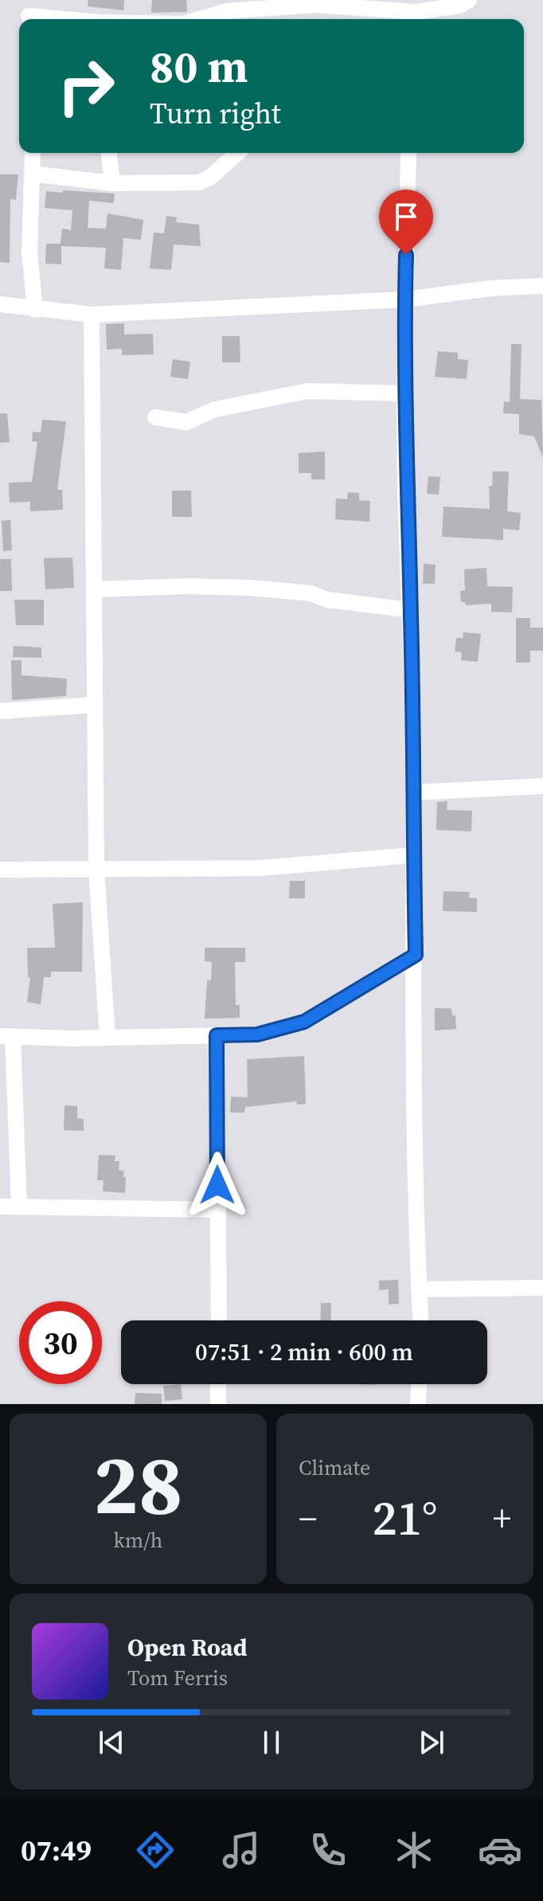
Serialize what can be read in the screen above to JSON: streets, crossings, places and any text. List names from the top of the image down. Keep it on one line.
{"page":{"turn":["80 m","Turn right"],"limit":"30","trip":"07:51 · 2 min · 600 m","tile":[["28","km/h"],"Climate"],"heat":["−","21°","+"],"song":["Open Road","Tom Ferris"],"tabs":"07:49"}}
